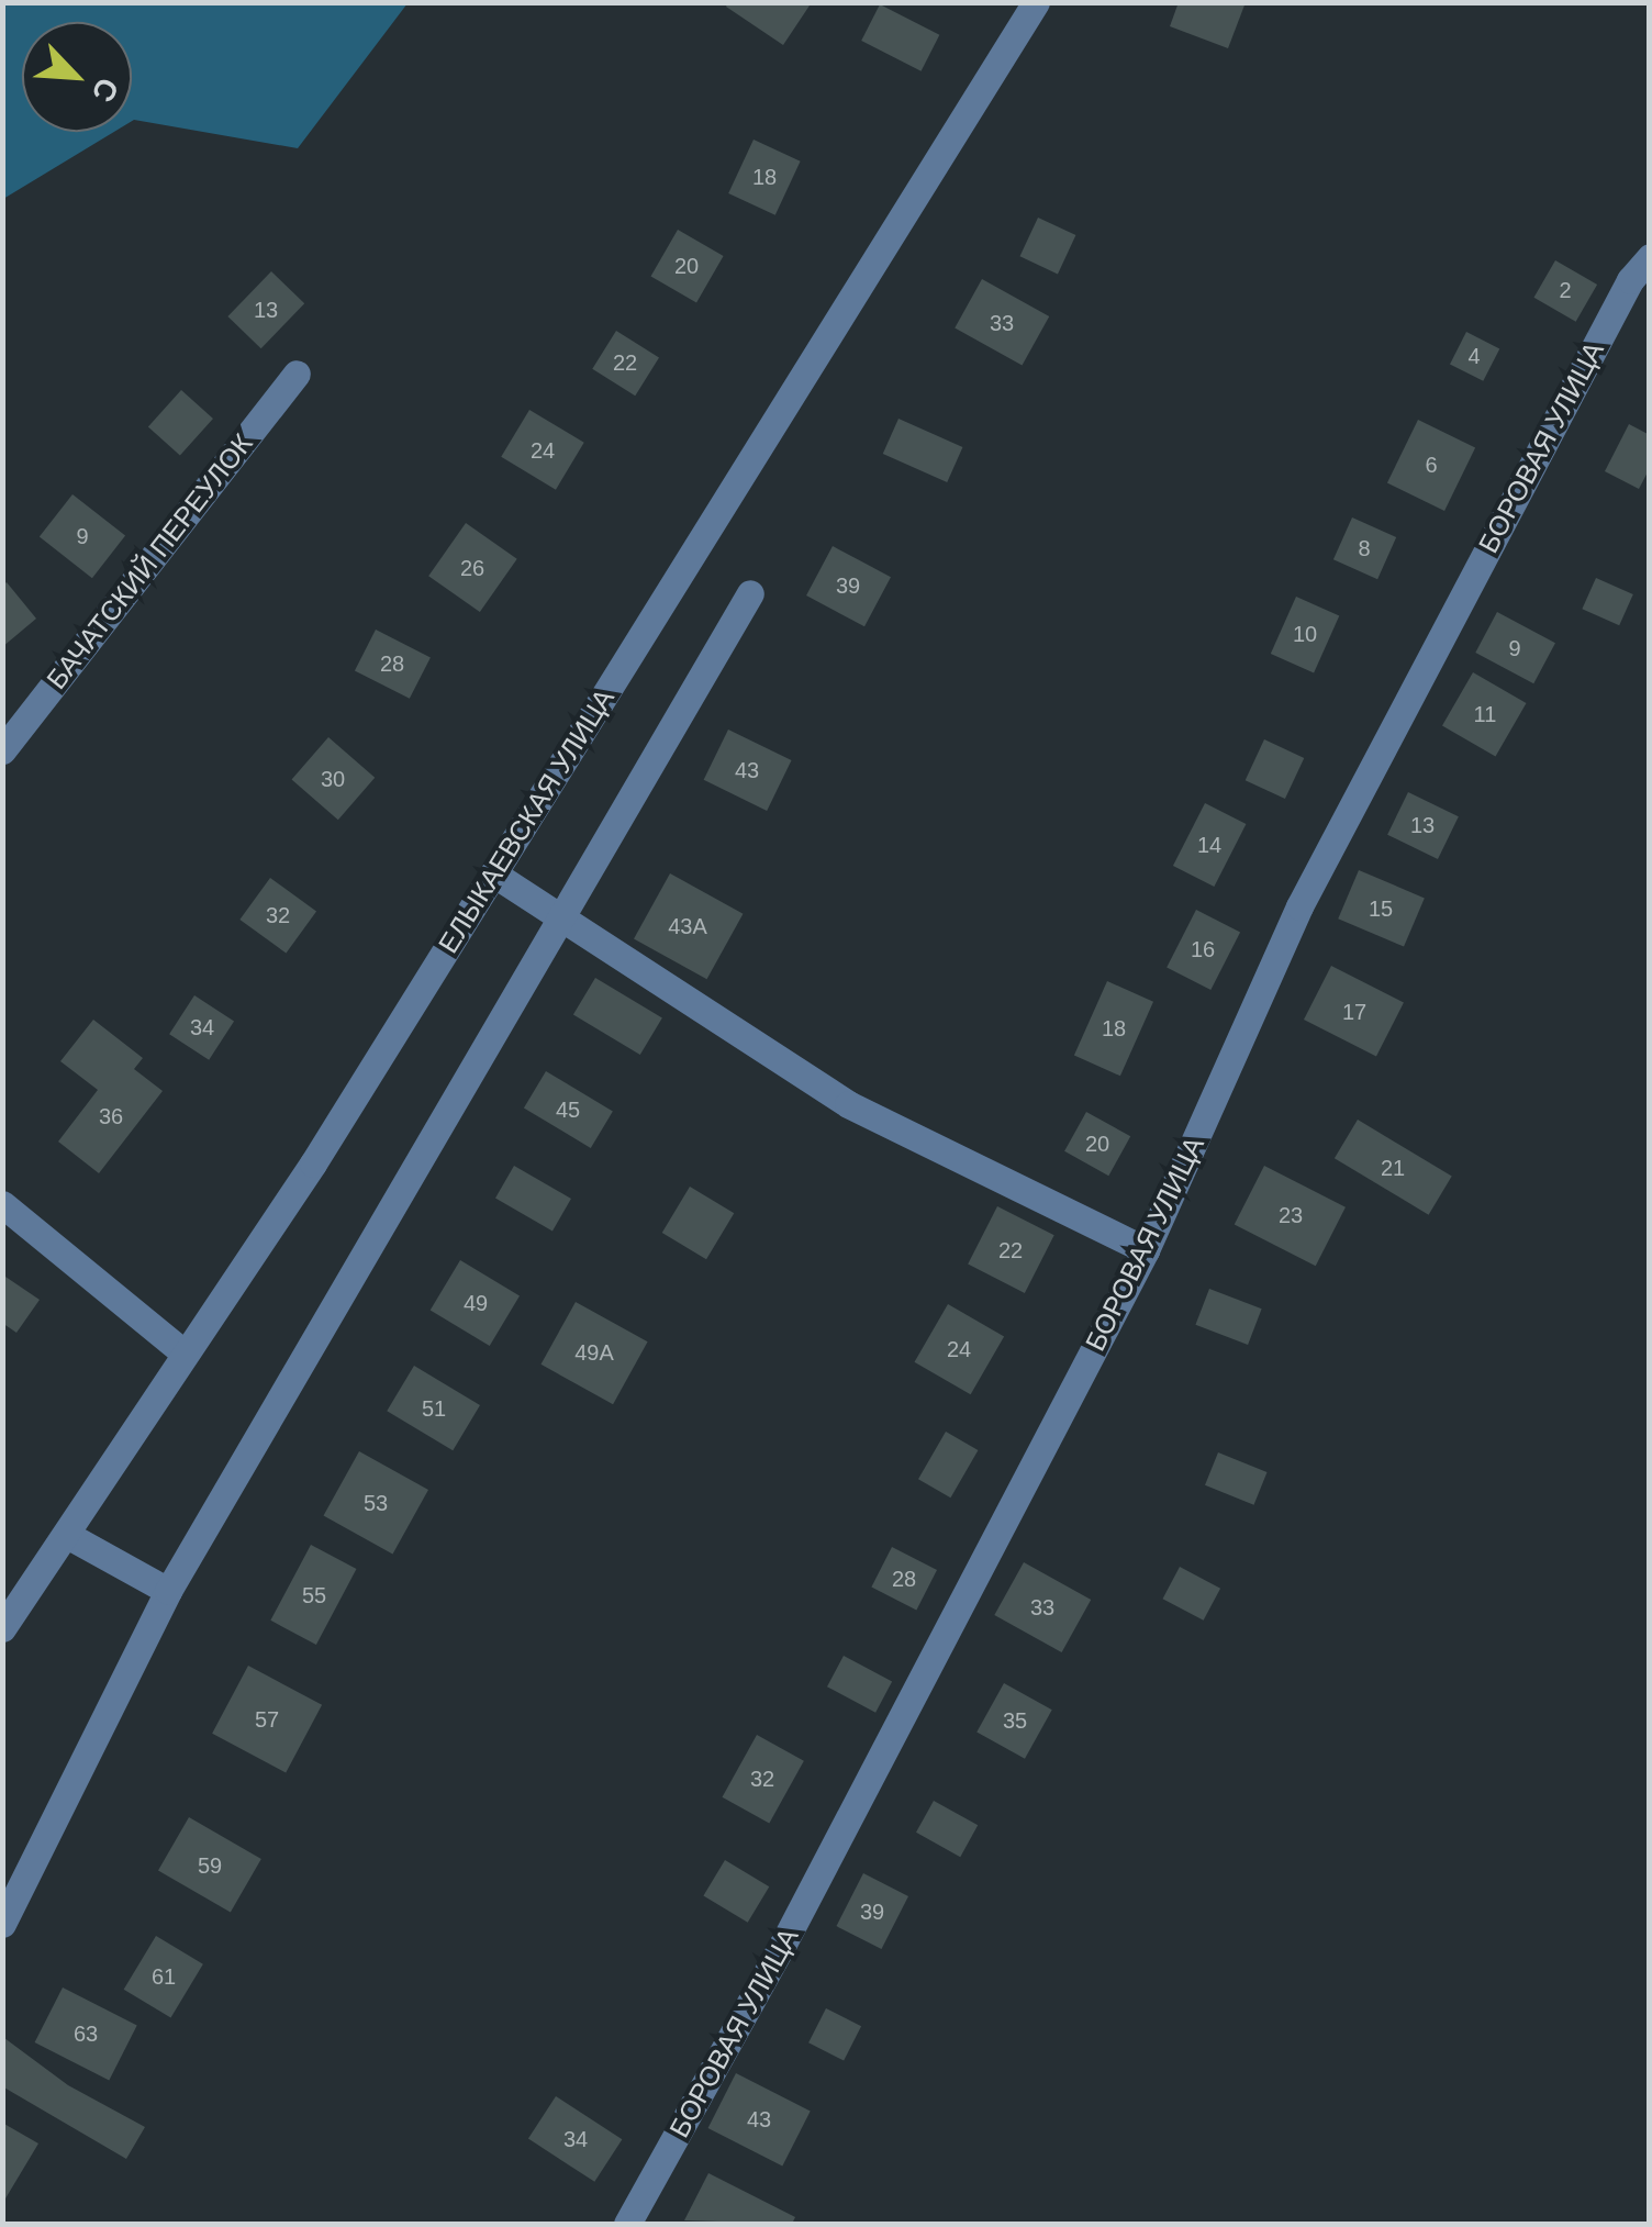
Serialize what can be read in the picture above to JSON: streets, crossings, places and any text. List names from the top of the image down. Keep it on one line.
{"streets":{"street":["БОРОВАЯ УЛИЦА","БАЧАТСКИЙ ПЕРЕУЛОК","ЕЛЫКАЕВСКАЯ УЛИЦА"]},"house_numbers":["18","20","2","13","33","4","22","24","6","9","8","26","39","10","9","28","11","43","30","13","14","15","32","43А","16","17","34","18","45","36","20","21","23","22","49","24","49А","51","53","28","55","33","57","35","32","59","39","61","63","43","34"],"north":"bottom right"}
